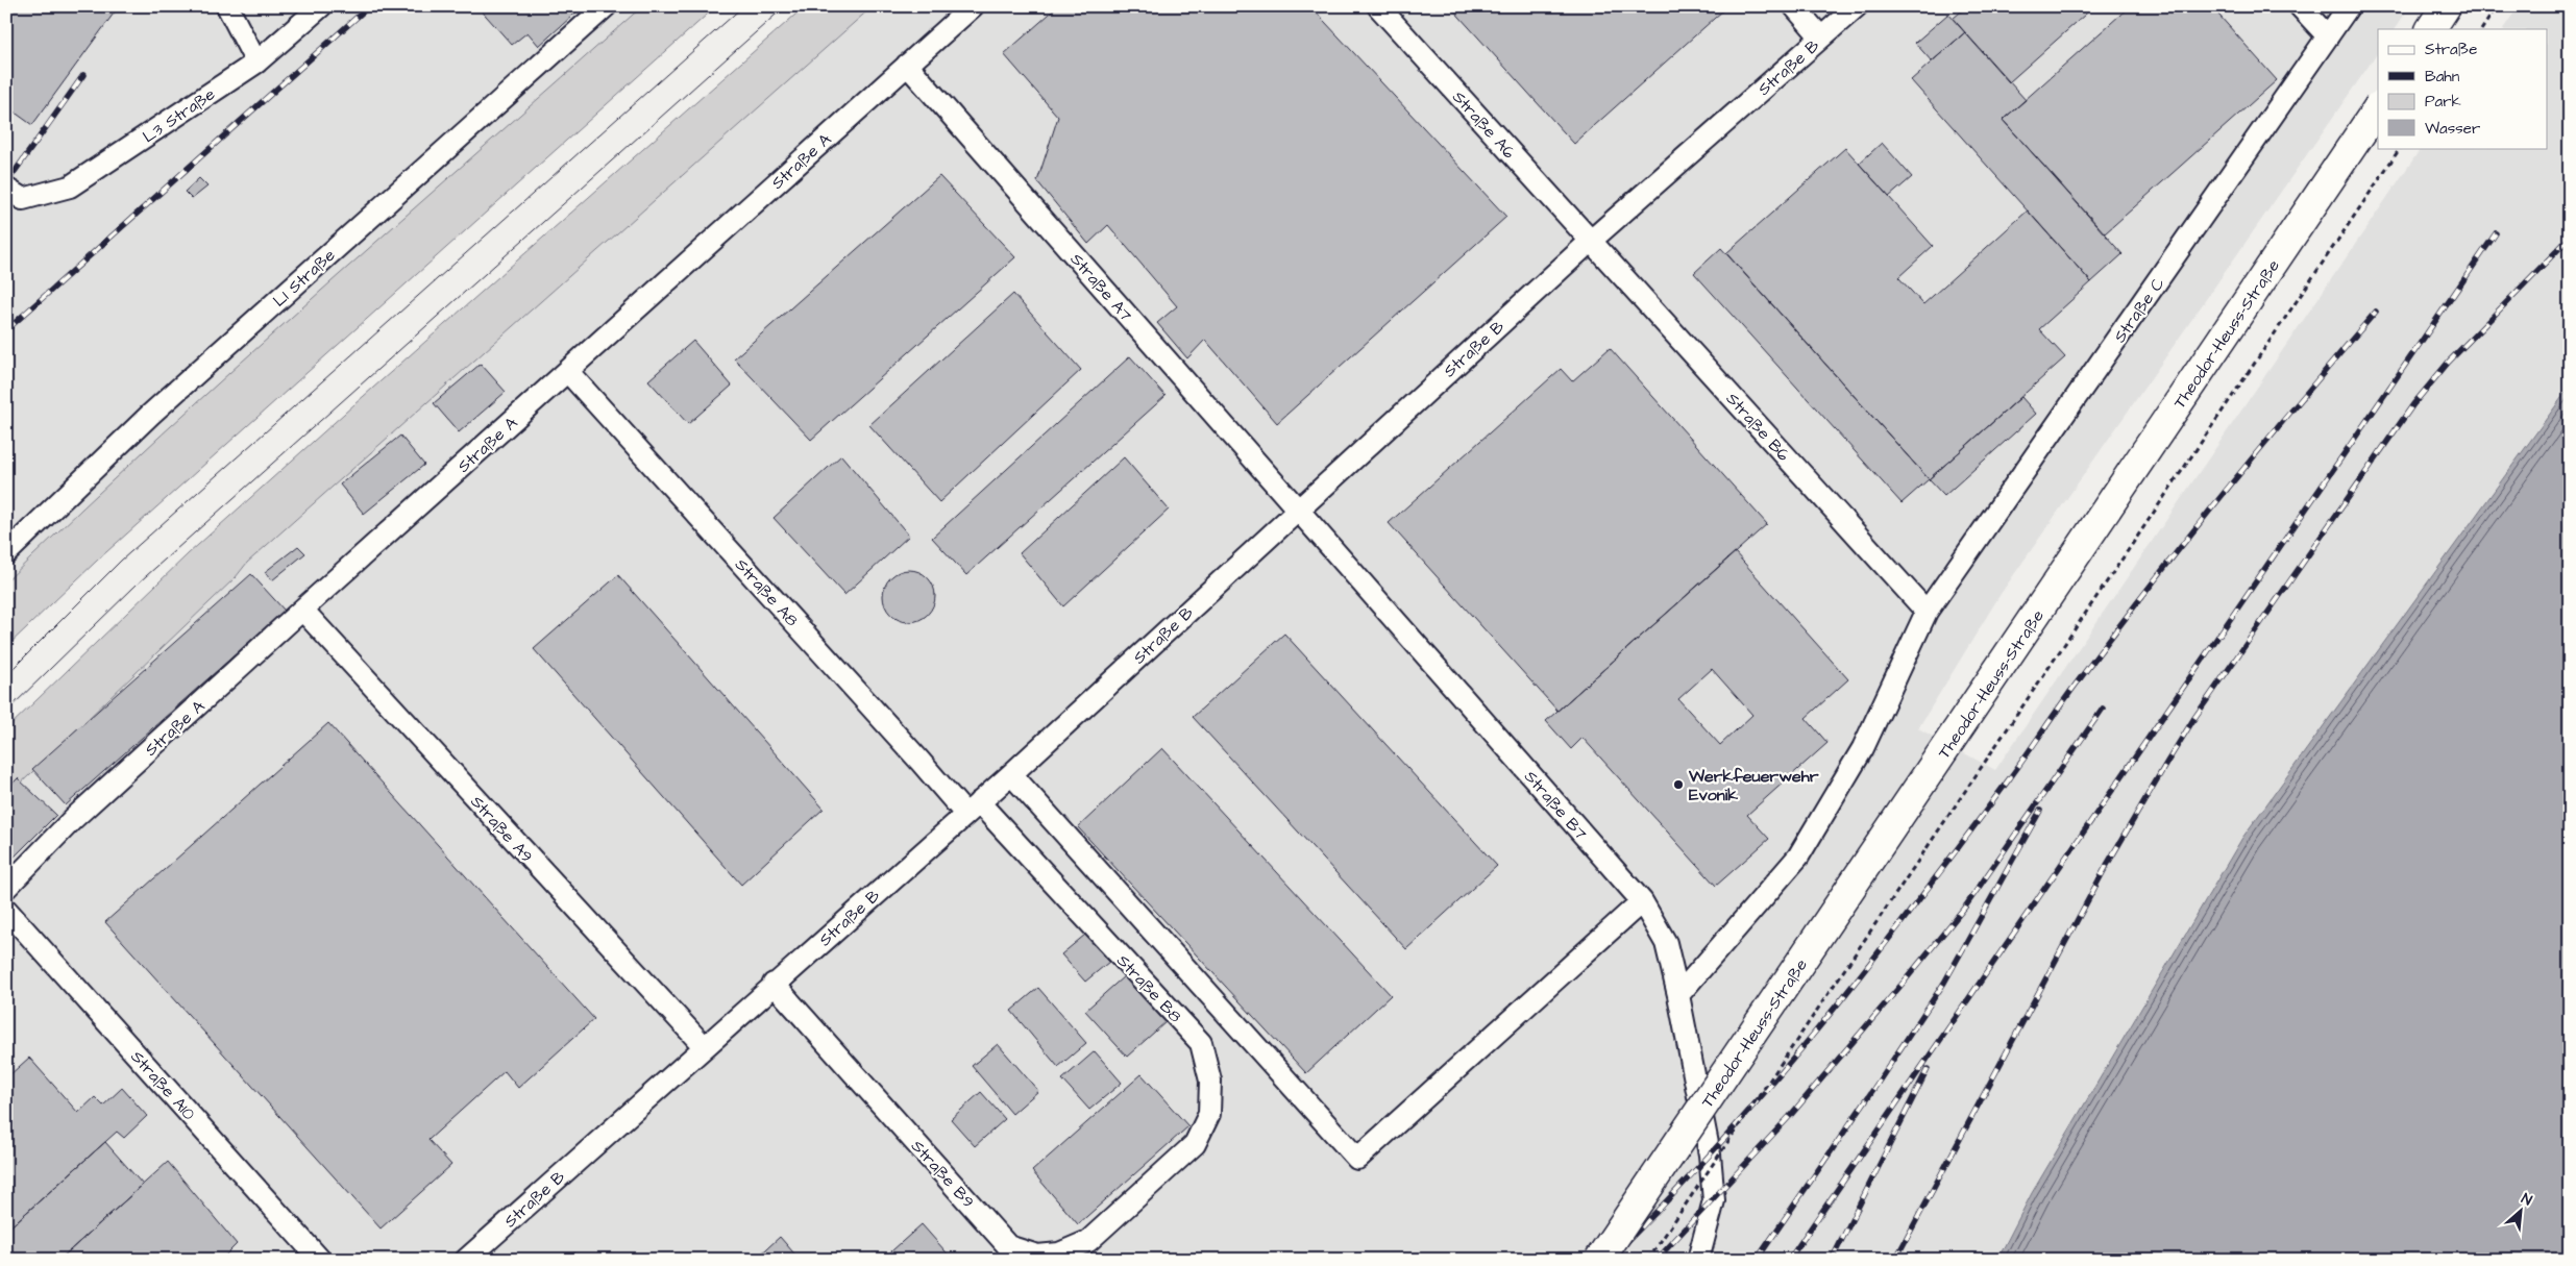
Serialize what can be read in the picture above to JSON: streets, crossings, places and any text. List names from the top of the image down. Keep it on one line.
{"streets":{"main road":["Theodor-Heuss-Straße"],"lane":["Straße B","L3 Straße","Straße A6","Straße A","L1 Straße","Straße A7","Straße C","Straße B6","Straße A8","Straße B7","Straße A9","Straße B8","Straße A10","Straße B9"]},"crossings":[["Straße B","Straße A6"],["Straße B","Straße A7"],["Straße B","Straße B6"],["Straße B","Straße A8"],["Straße B","Straße B7"],["Straße B","Straße A9"],["Straße B","Straße B8"],["Straße B","Straße B9"],["Straße A6","Straße B6"],["Straße A","Straße A7"],["Straße A","Straße A8"],["Straße A","Straße A9"],["Straße A7","Straße B7"],["Straße C","Straße B6"],["Straße C","Straße B7"],["Straße A8","Straße B8"],["Straße B8","Straße B9"]],"places":["Werkfeuerwehr Evonik"],"legend":["Straße","Bahn","Park","Wasser"],"north":"top right"}
